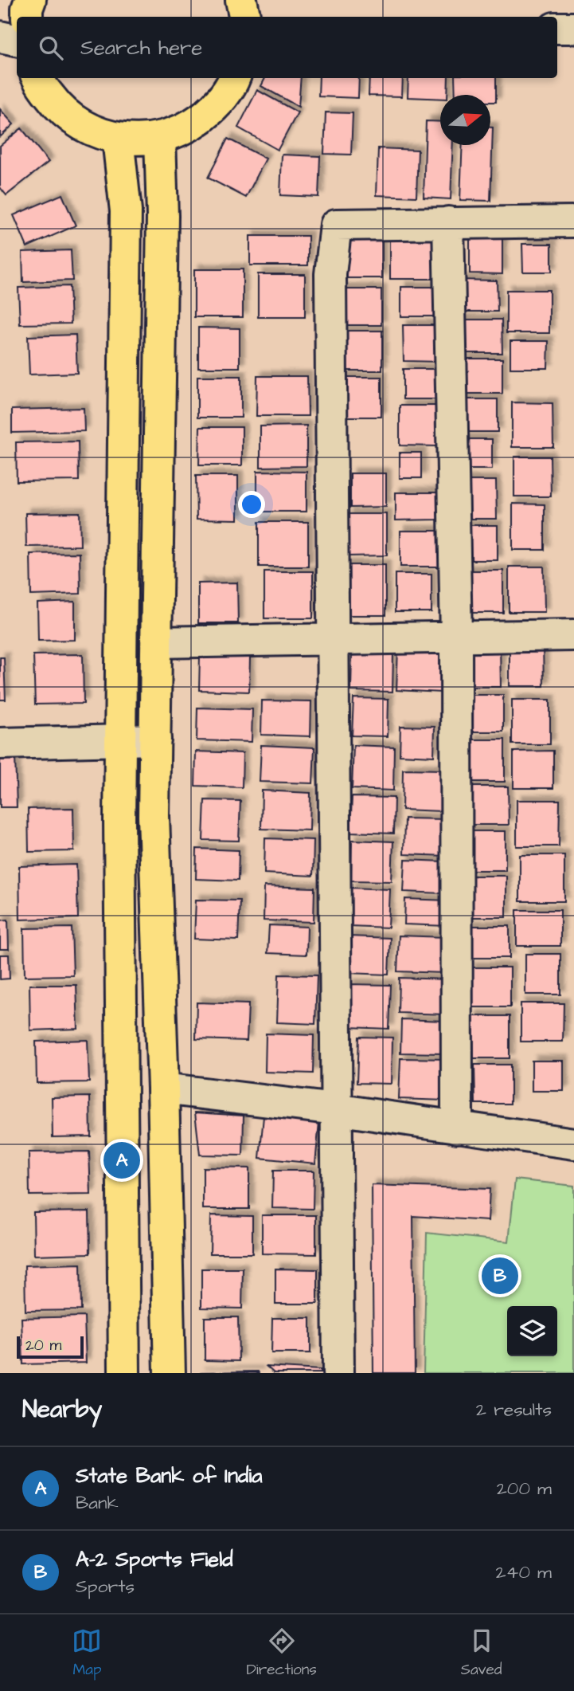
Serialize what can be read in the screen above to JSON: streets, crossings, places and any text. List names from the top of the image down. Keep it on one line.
{"scale_bar":"20 m","north":"right","page":{"search":"Search here","pins":["A","B"],"scale":"20 m","heading":["Nearby","2 results"],"list":[{"mark":"A","name":"State Bank of India","note":"Bank","value":"200 m"},{"mark":"B","name":"A-2 Sports Field","note":"Sports","value":"240 m"}],"nav":["Map","Directions","Saved"]}}
